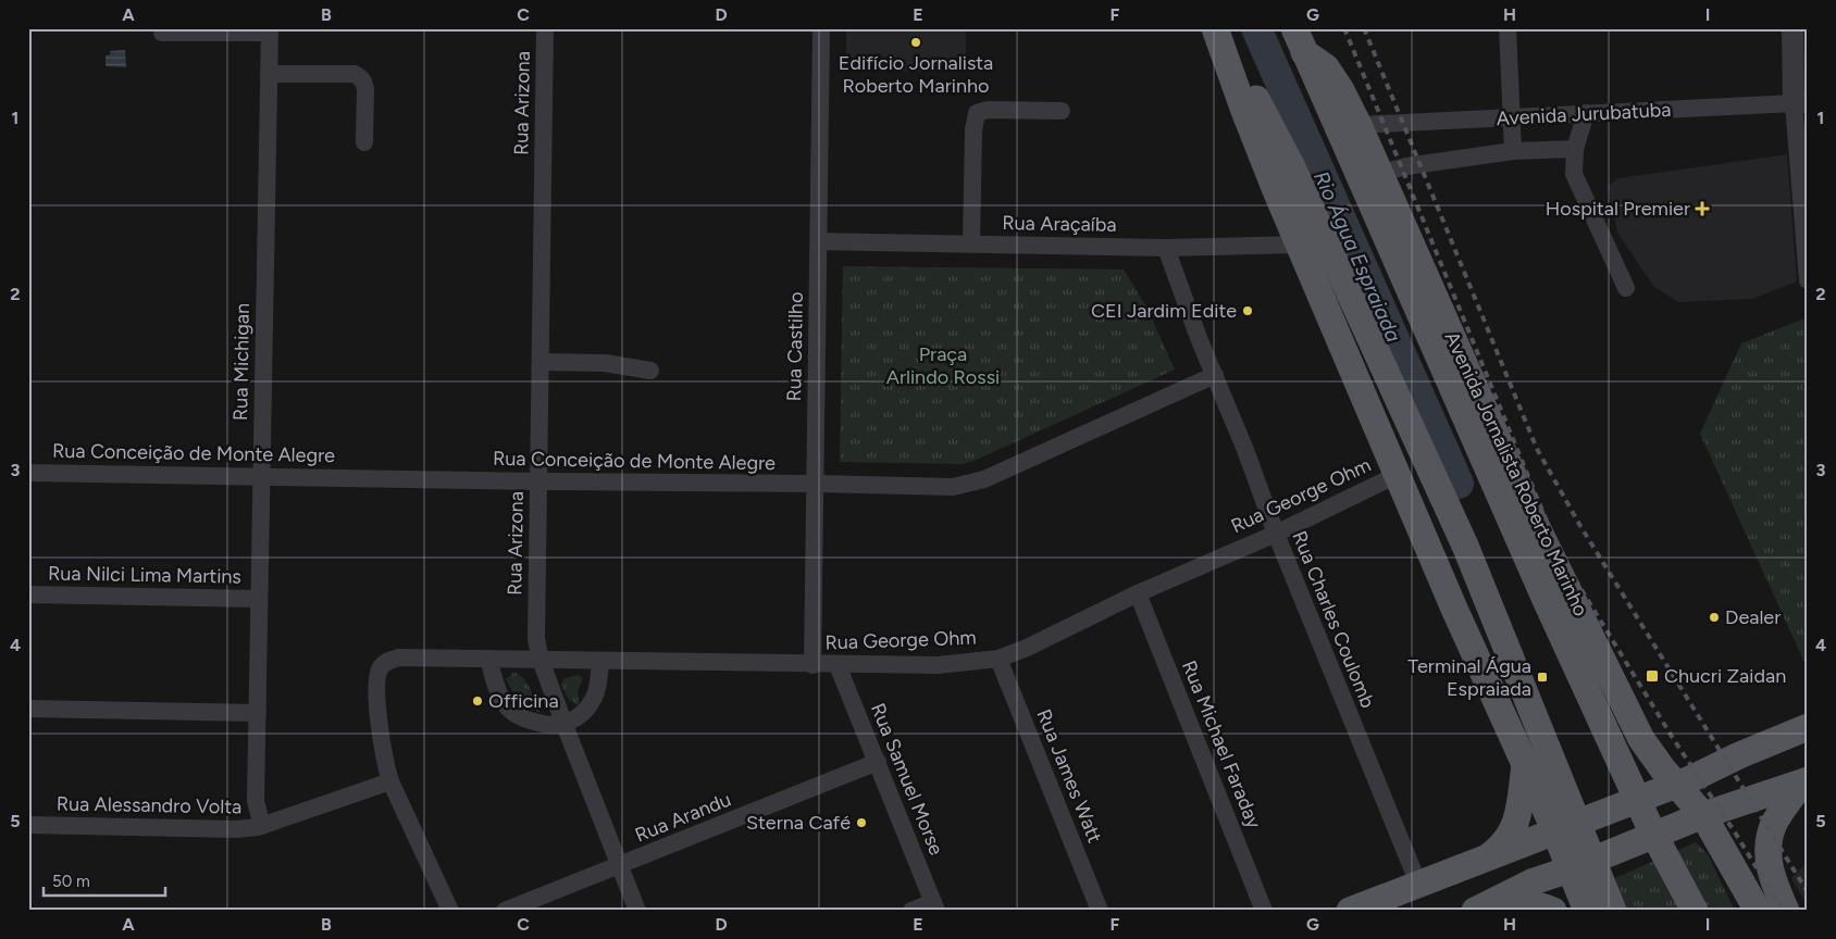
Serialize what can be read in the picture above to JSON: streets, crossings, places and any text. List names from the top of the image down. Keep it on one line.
{"streets":{"main road":["Avenida Jornalista Roberto Marinho"],"street":["Rua Arizona","Avenida Jurubatuba","Rua Araçaíba","Rua Castilho","Rua Michigan","Rua Conceição de Monte Alegre","Rua George Ohm","Rua Nilci Lima Martins","Rua Charles Coulomb","Rua Michael Faraday","Rua James Watt","Rua Samuel Morse","Rua Alessandro Volta","Rua Arandu"]},"crossings":[["Rua Arizona","Rua Conceição de Monte Alegre"],["Rua Arizona","Rua George Ohm"],["Rua Arizona","Rua Arandu"],["Avenida Jurubatuba","Avenida Jornalista Roberto Marinho"],["Rua Araçaíba","Rua Castilho"],["Rua Araçaíba","Rua Charles Coulomb"],["Rua Castilho","Rua Conceição de Monte Alegre"],["Rua Castilho","Rua George Ohm"],["Rua Michigan","Rua Conceição de Monte Alegre"],["Rua Michigan","Rua Nilci Lima Martins"],["Rua Michigan","Rua Alessandro Volta"],["Rua Conceição de Monte Alegre","Rua Charles Coulomb"],["Rua George Ohm","Rua Charles Coulomb"],["Rua George Ohm","Rua Michael Faraday"],["Rua George Ohm","Rua James Watt"],["Rua George Ohm","Rua Samuel Morse"],["Rua George Ohm","Rua Alessandro Volta"],["Rua Samuel Morse","Rua Arandu"]],"water":["Rio Água Espraiada"],"parks":["Praça Arlindo Rossi"],"places":{"other":["Edifício Jornalista Roberto Marinho","CEI Jardim Edite","Dealer","Officina","Sterna Café"],"health":["Hospital Premier"],"transit":["Chucri Zaidan","Terminal Água Espraiada"]},"scale_bar":"50 m","grid":{"columns":["A","B","C","D","E","F","G","H","I"],"rows":["1","2","3","4","5"]}}
